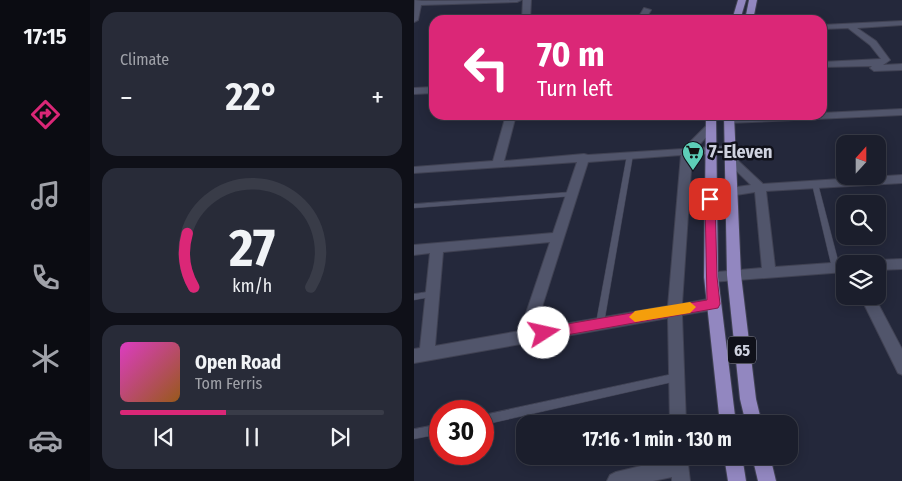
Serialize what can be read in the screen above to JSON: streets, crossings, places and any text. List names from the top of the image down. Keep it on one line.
{"streets":{"main road":["65"]},"places":{"supermarket":["7-Eleven"]},"north":"top","page":{"tabs":"17:15","tile":"Climate","turn":["70 m","Turn left"],"heat":["−","22°","+"],"song":["Open Road","Tom Ferris"],"limit":"30","trip":"17:16 · 1 min · 130 m","gauge":["27","km/h"]}}
